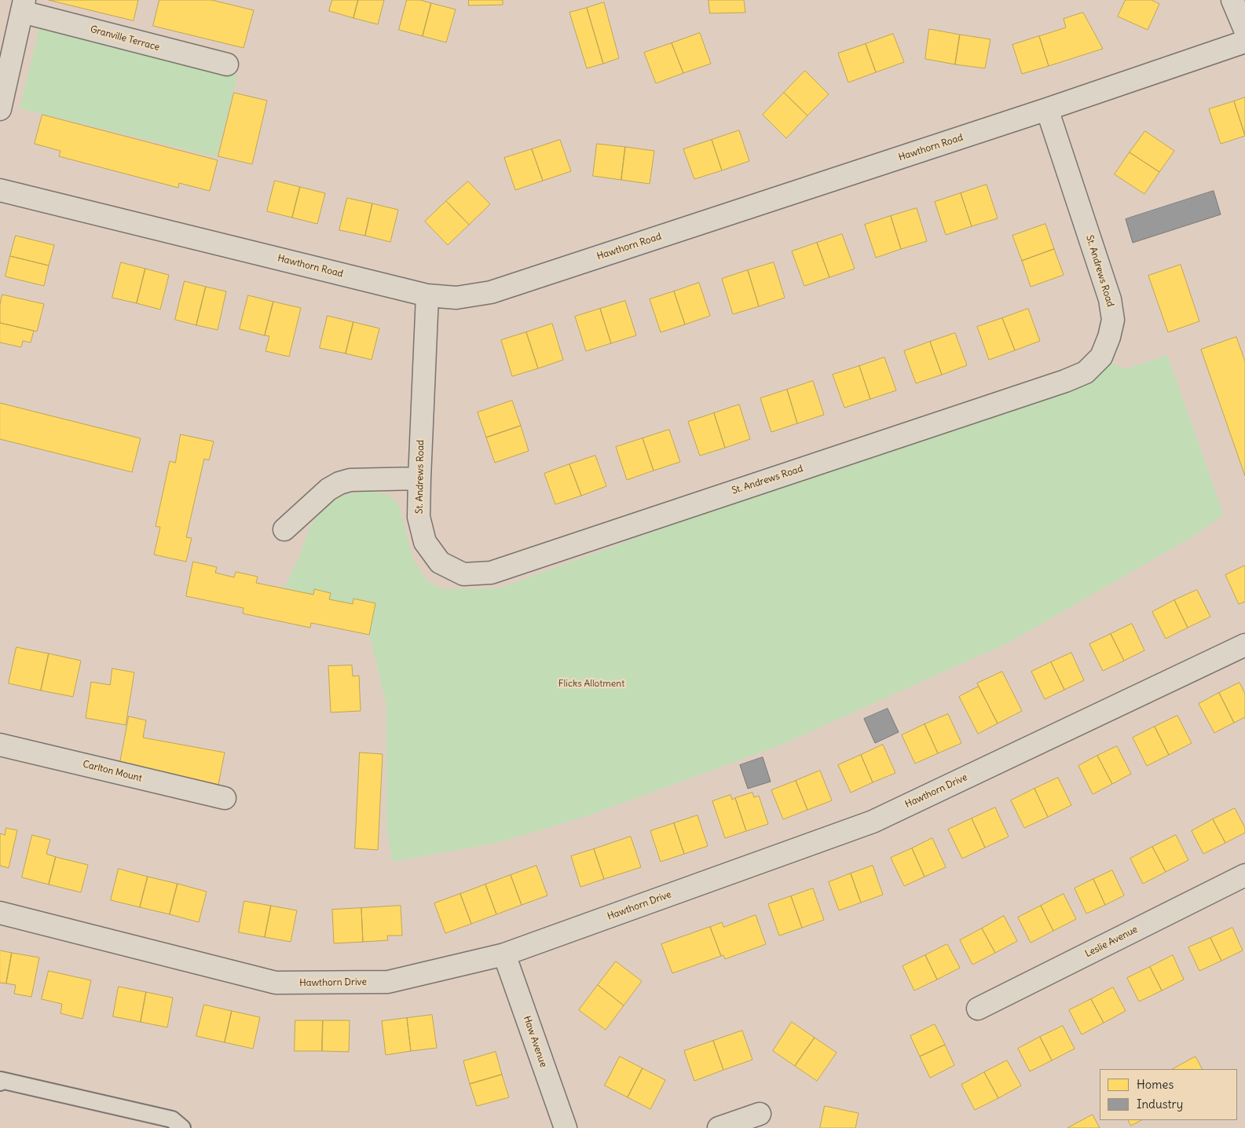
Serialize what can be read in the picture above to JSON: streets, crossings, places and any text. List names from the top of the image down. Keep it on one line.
{"streets":{"street":["Granville Terrace","Hawthorn Road","St. Andrews Road","Carlton Mount","Hawthorn Drive","Leslie Avenue","Haw Avenue"]},"crossings":[["Hawthorn Road","St. Andrews Road"],["Hawthorn Drive","Haw Avenue"]],"parks":["Flicks Allotment"],"legend":["Homes","Industry"]}
